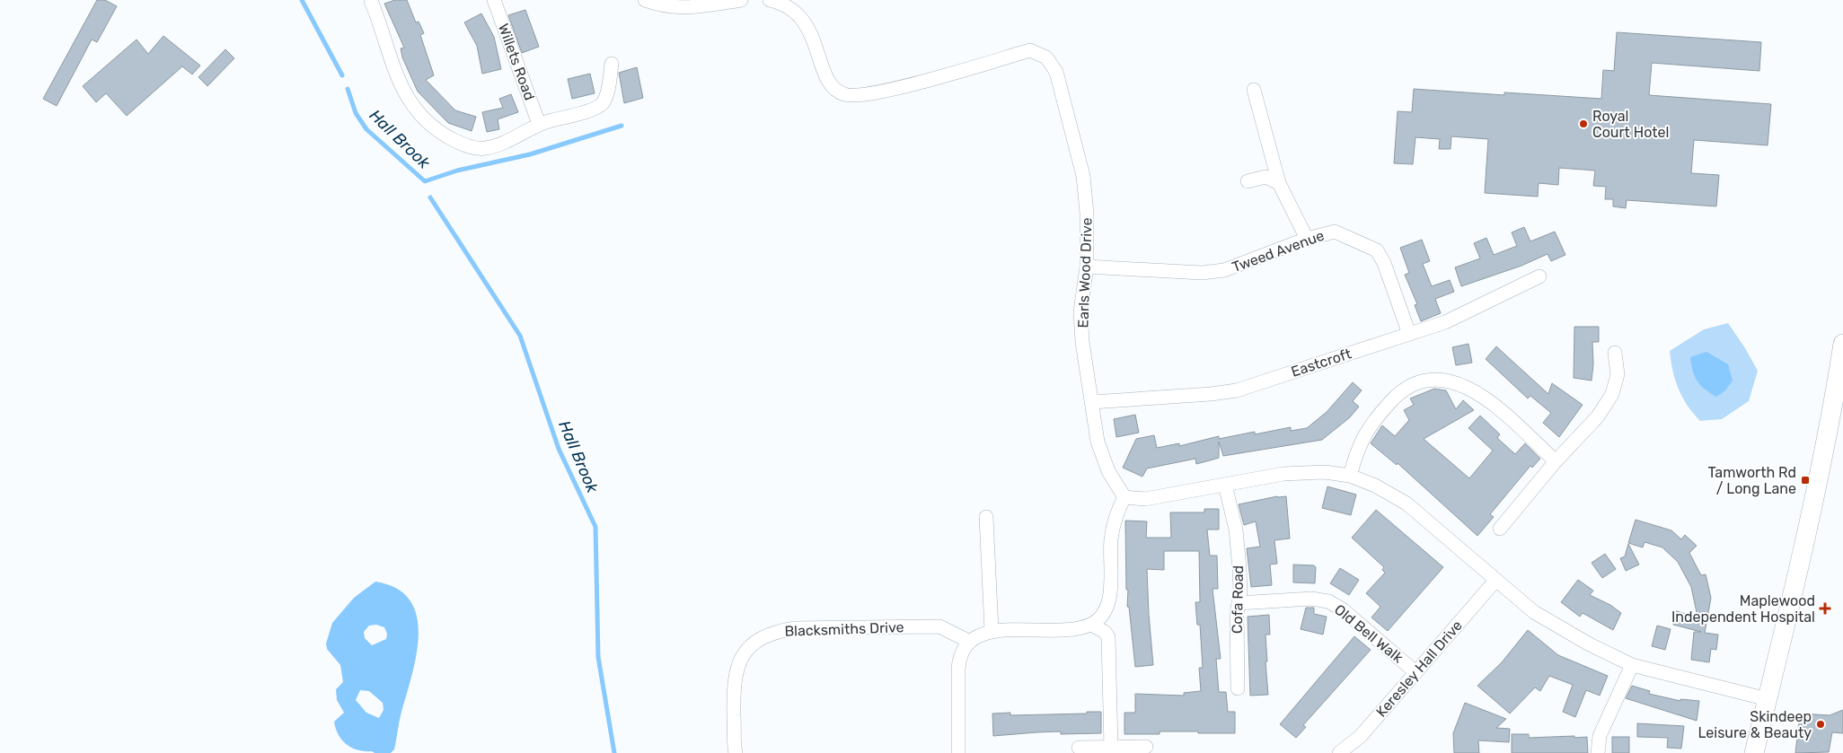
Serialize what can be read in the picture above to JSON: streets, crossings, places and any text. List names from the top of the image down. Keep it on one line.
{"streets":{"street":["Willets Road","Tweed Avenue","Earls Wood Drive","Eastcroft","Cofa Road","Blacksmiths Drive","Old Bell Walk","Keresley Hall Drive"]},"crossings":[["Tweed Avenue","Earls Wood Drive"],["Tweed Avenue","Eastcroft"],["Earls Wood Drive","Eastcroft"],["Cofa Road","Old Bell Walk"],["Old Bell Walk","Keresley Hall Drive"]],"water":["Hall Brook"],"places":{"other":["Royal Court Hotel","Skindeep Leisure & Beauty"],"transit":["Tamworth Rd / Long Lane"],"health":["Maplewood Independent Hospital"]}}
